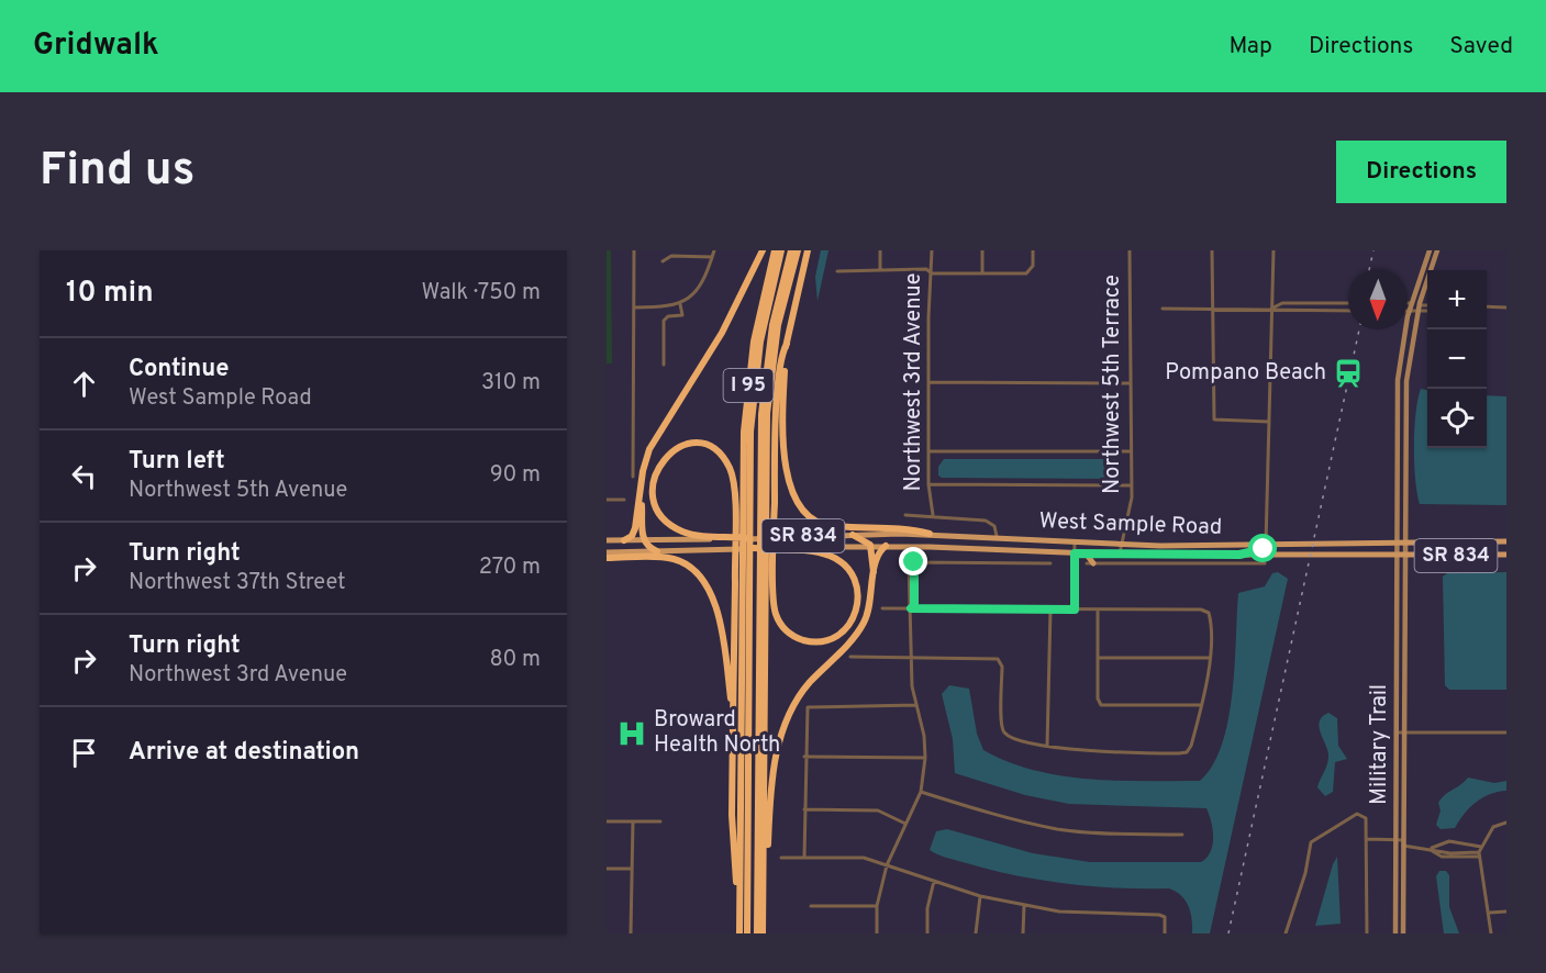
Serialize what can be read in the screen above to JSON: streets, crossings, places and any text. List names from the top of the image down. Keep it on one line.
{"streets":{"highway":["I 95"],"main road":["West Sample Road","SR 834"],"street":["Northwest 3rd Avenue","Northwest 5th Terrace","Military Trail"]},"crossings":[["Northwest 5th Terrace","West Sample Road"],["West Sample Road","SR 834"],["West Sample Road","Military Trail"]],"places":{"station":["Pompano Beach"],"hospital":["Broward Health North"]},"north":"bottom","page":{"header":"Gridwalk","nav":["Map","Directions","Saved"],"buttons":"Directions","title":"Find us","heading":["10 min","Walk · 750 m"],"map_buttons":["+","−"],"list":[["Continue","West Sample Road","310 m"],["Turn left","Northwest 5th Avenue","90 m"],["Turn right","Northwest 37th Street","270 m"],["Turn right","Northwest 3rd Avenue","80 m"],"Arrive at destination"]}}
